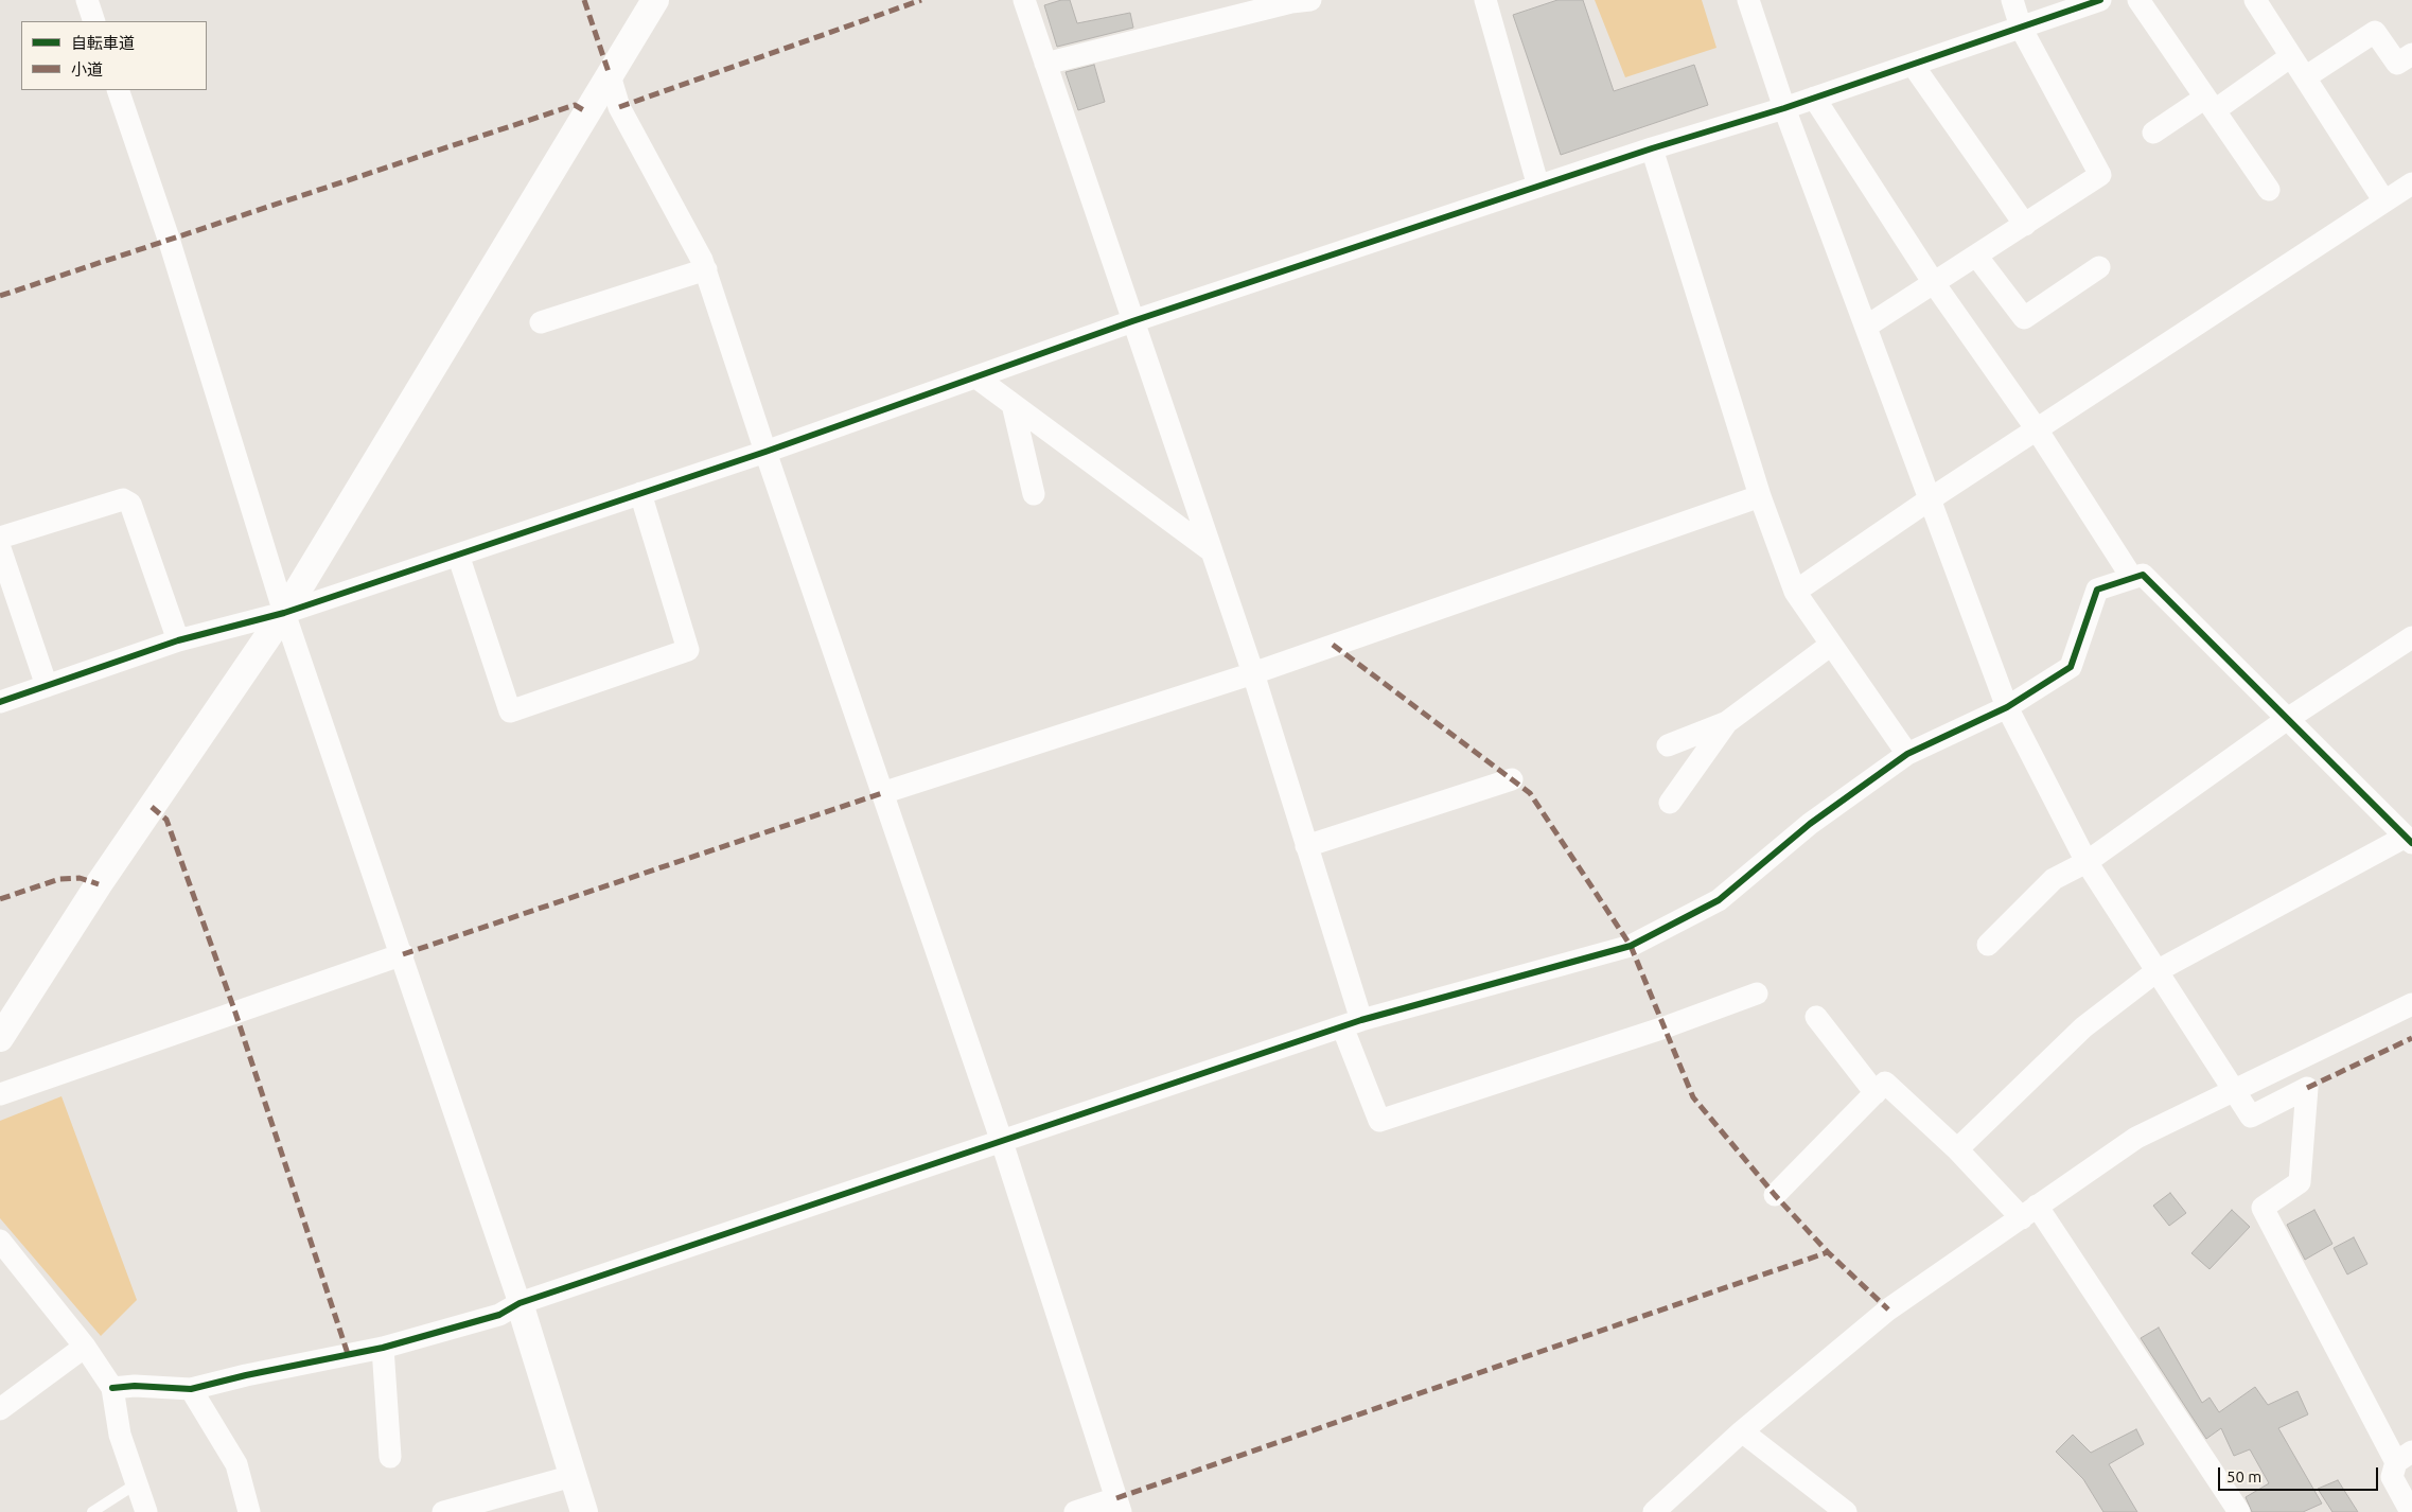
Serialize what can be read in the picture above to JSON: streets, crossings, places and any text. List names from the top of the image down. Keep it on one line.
{"legend":["自転車道","小道"],"scale_bar":"50 m"}
